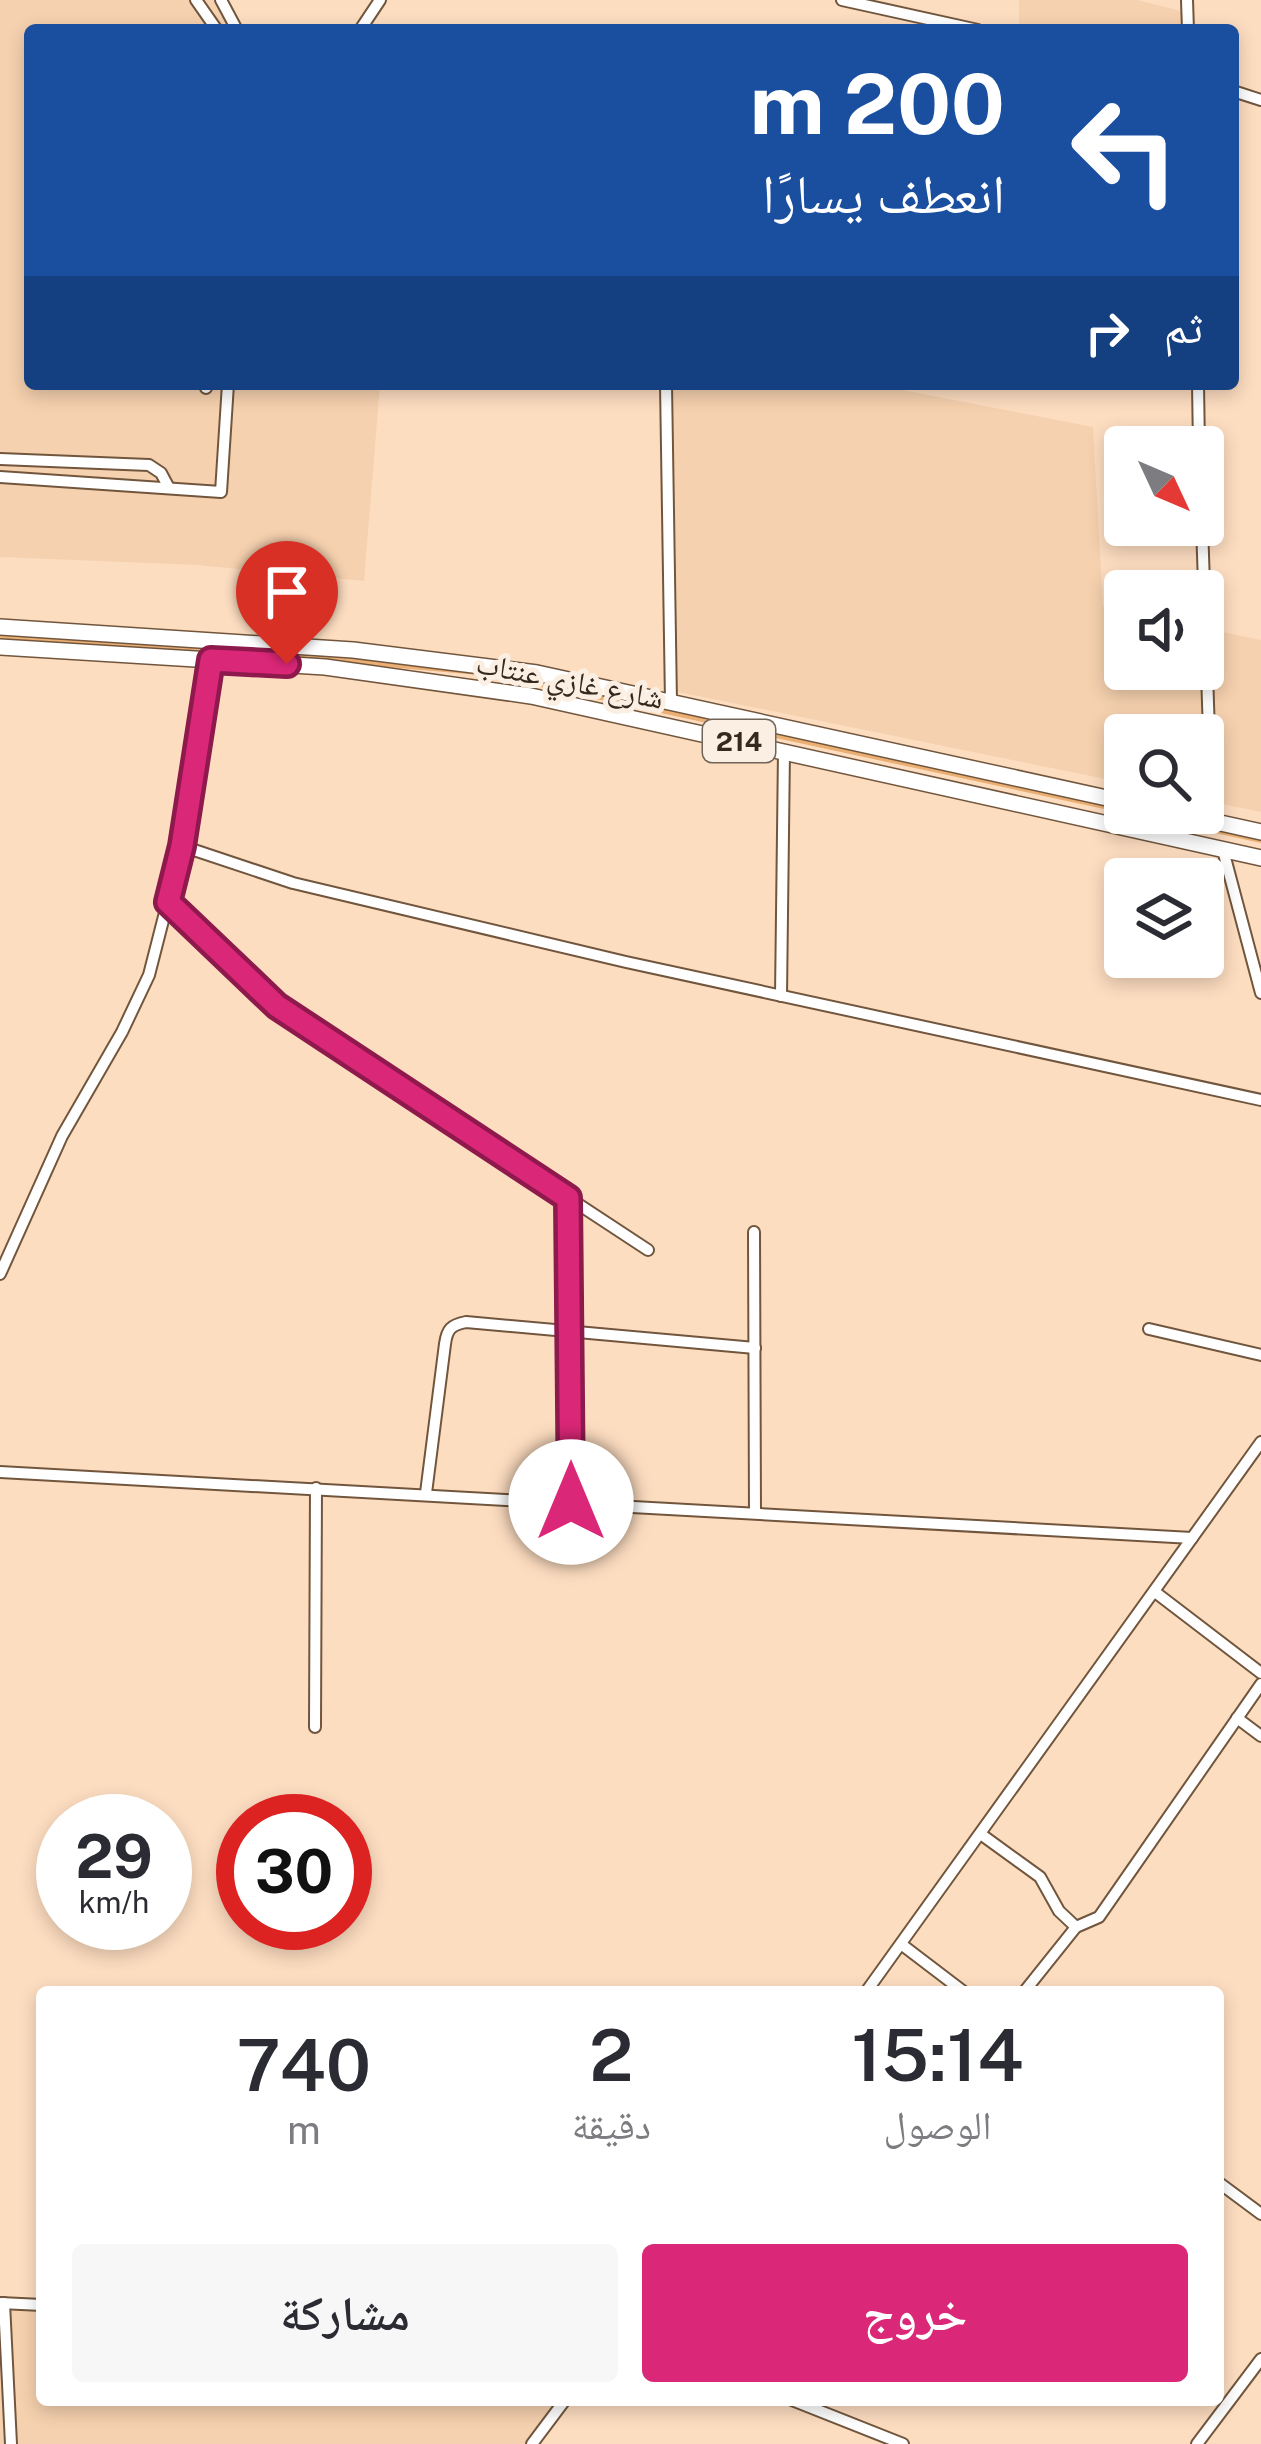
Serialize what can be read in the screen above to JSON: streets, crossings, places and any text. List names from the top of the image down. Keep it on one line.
{"streets":{"highway":["شارع غازي عنتاب","214"]},"north":"bottom right","page":{"turn":["200 m","انعطف يسارًا"],"then":"ثم","speed":"29 km/h","limit":"30","eta":["15:14","الوصول","2","دقيقة","740","m"],"buttons":["خروج","مشاركة"]}}
